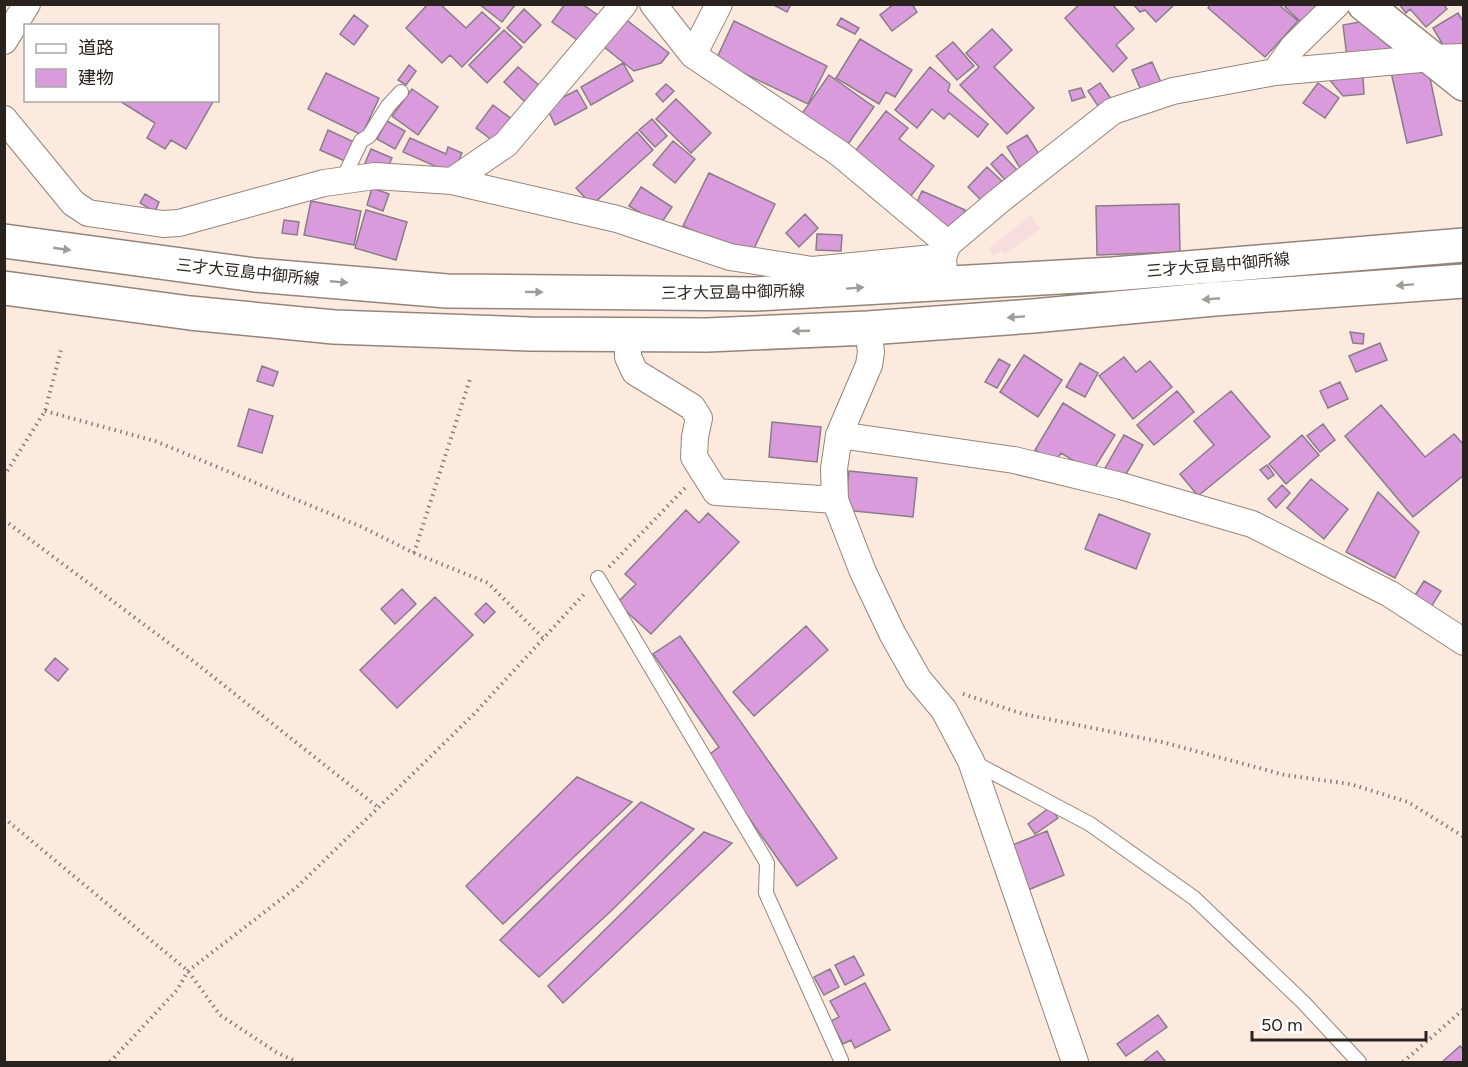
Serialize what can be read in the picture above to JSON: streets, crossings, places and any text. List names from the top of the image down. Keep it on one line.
{"streets":{"main road":["三才大豆島中御所線"]},"legend":["道路","建物"],"scale_bar":"50 m"}
